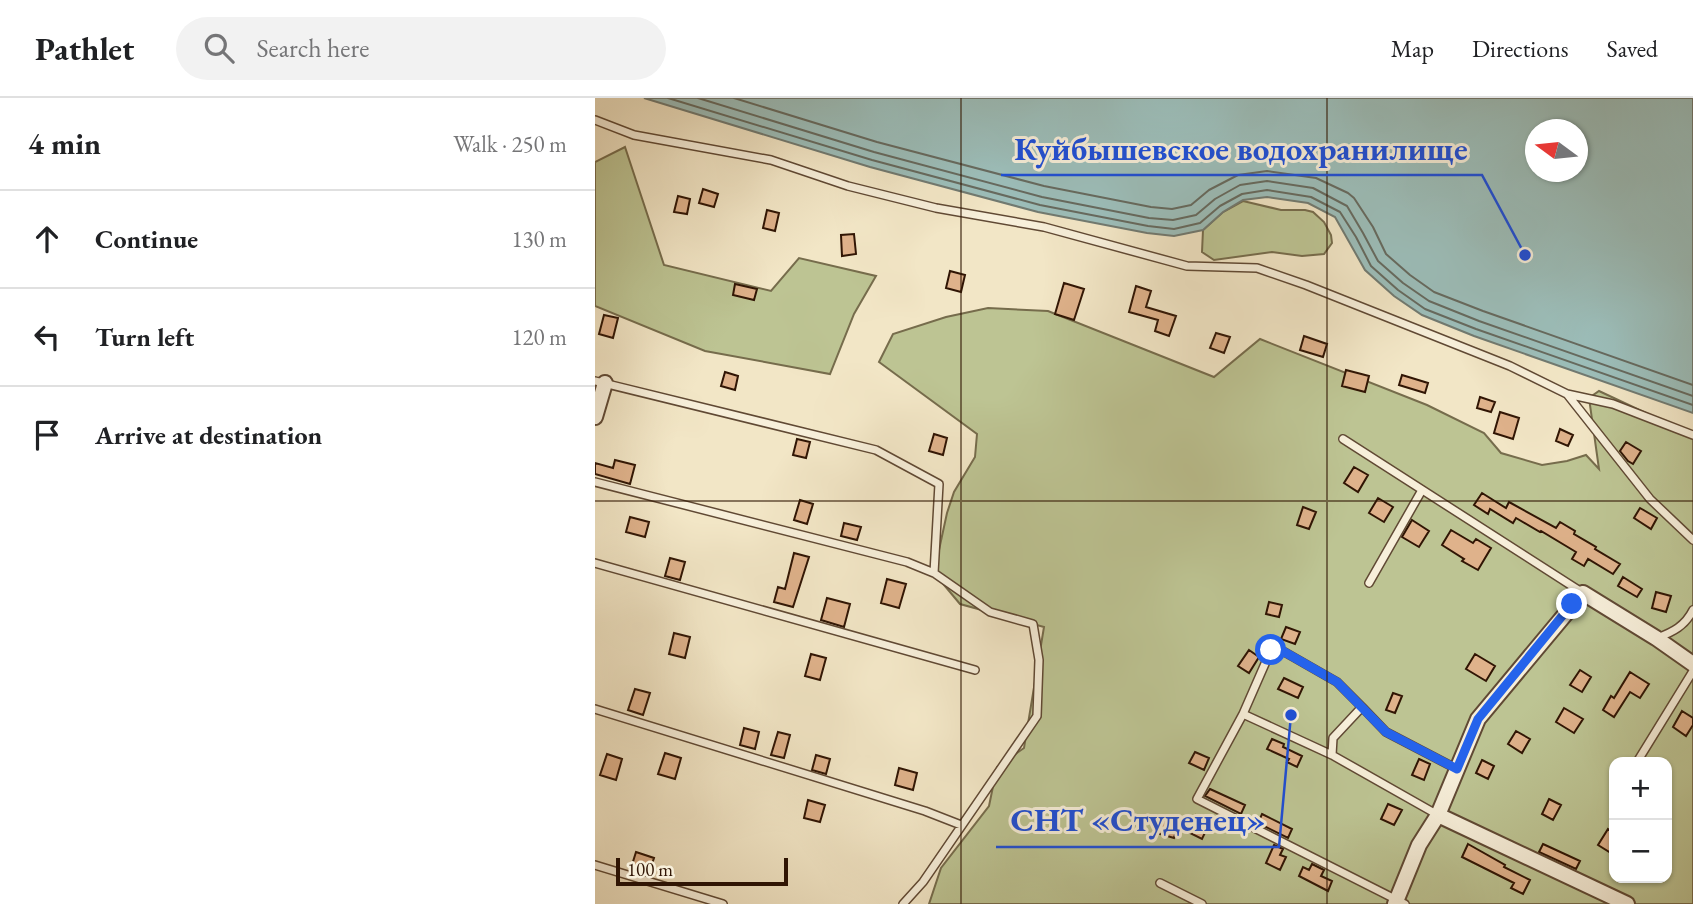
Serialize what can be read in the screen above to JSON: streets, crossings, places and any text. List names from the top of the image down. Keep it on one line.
{"places":["Куйбышевское водохранилище","СНТ «Студенец»"],"scale_bar":"100 m","north":"left","page":{"header":"Pathlet","search":"Search here","nav":["Map","Directions","Saved"],"heading":["4 min","Walk · 250 m"],"list":[["Continue","130 m"],["Turn left","120 m"],"Arrive at destination"],"map_buttons":["+","−"],"scale":"100 m"}}
